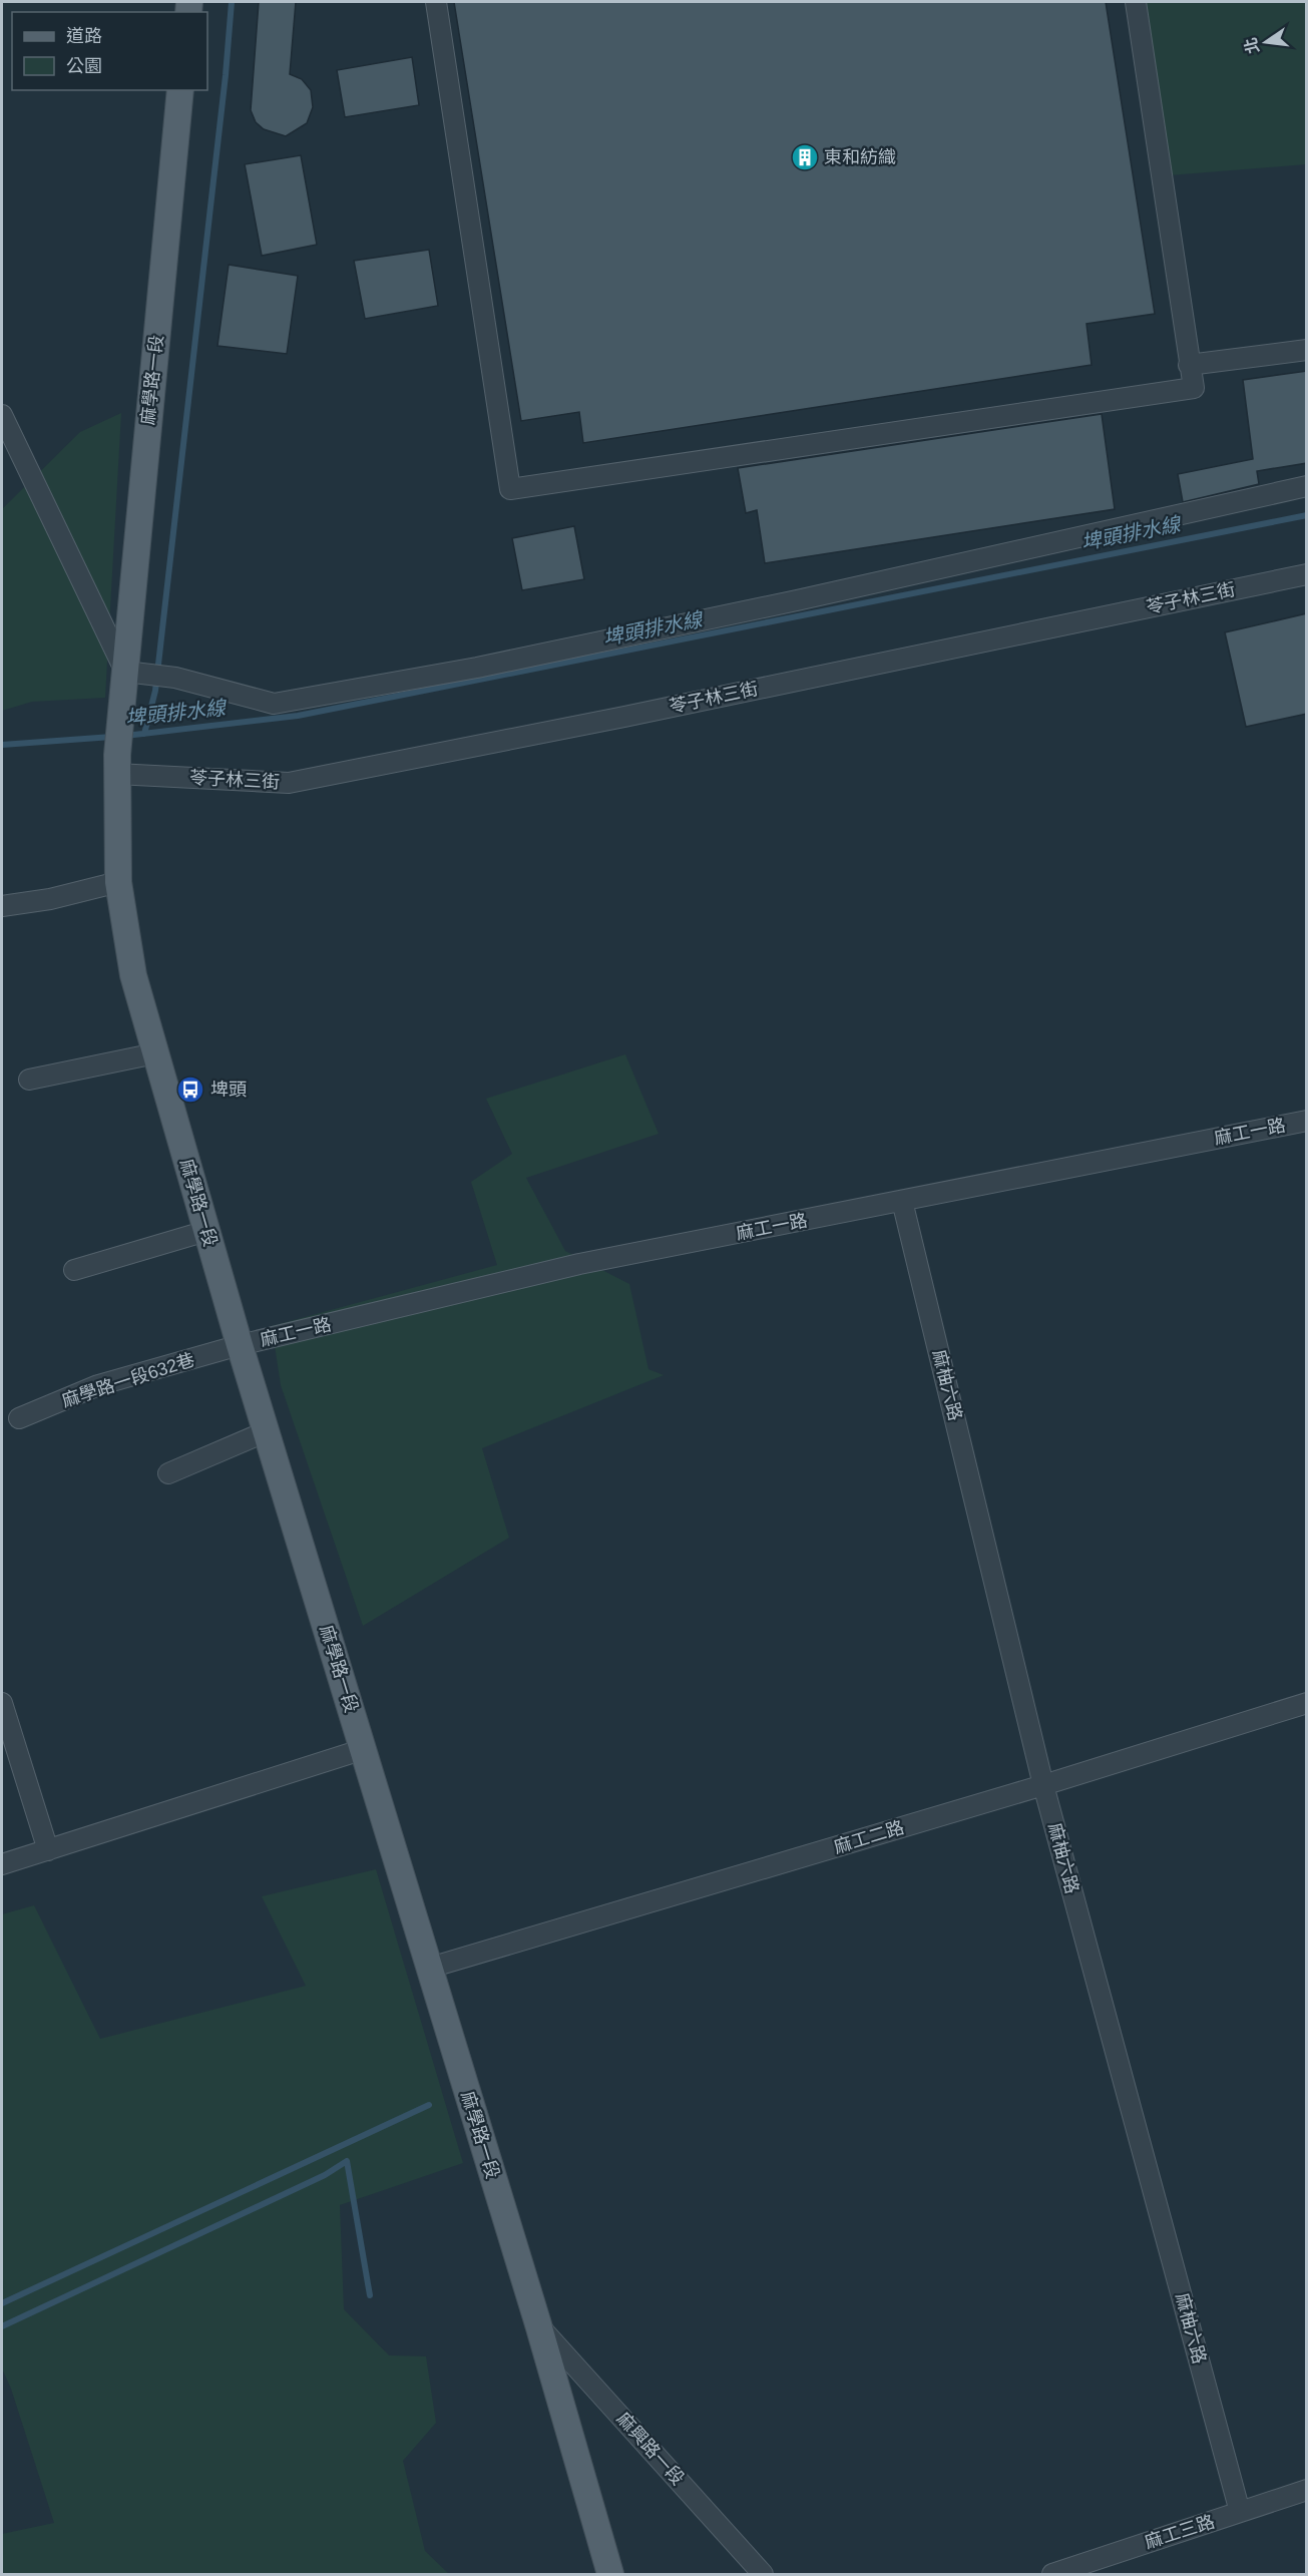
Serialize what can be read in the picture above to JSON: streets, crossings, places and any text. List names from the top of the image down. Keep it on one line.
{"streets":{"main road":["麻學路一段"],"street":["苓子林三街","麻工一路","麻學路一段632巷","麻柚六路","麻工二路","麻興路一段","麻工三路"]},"crossings":[["麻學路一段","苓子林三街"],["麻學路一段","麻工一路"],["麻學路一段","麻學路一段632巷"],["麻學路一段","麻工二路"],["麻學路一段","麻興路一段"],["麻工一路","麻學路一段632巷"],["麻工一路","麻柚六路"],["麻柚六路","麻工二路"],["麻柚六路","麻工三路"]],"water":["埤頭排水線"],"places":{"building":["東和紡織"],"bus stop":["埤頭"]},"legend":["道路","公園"],"north":"left"}
